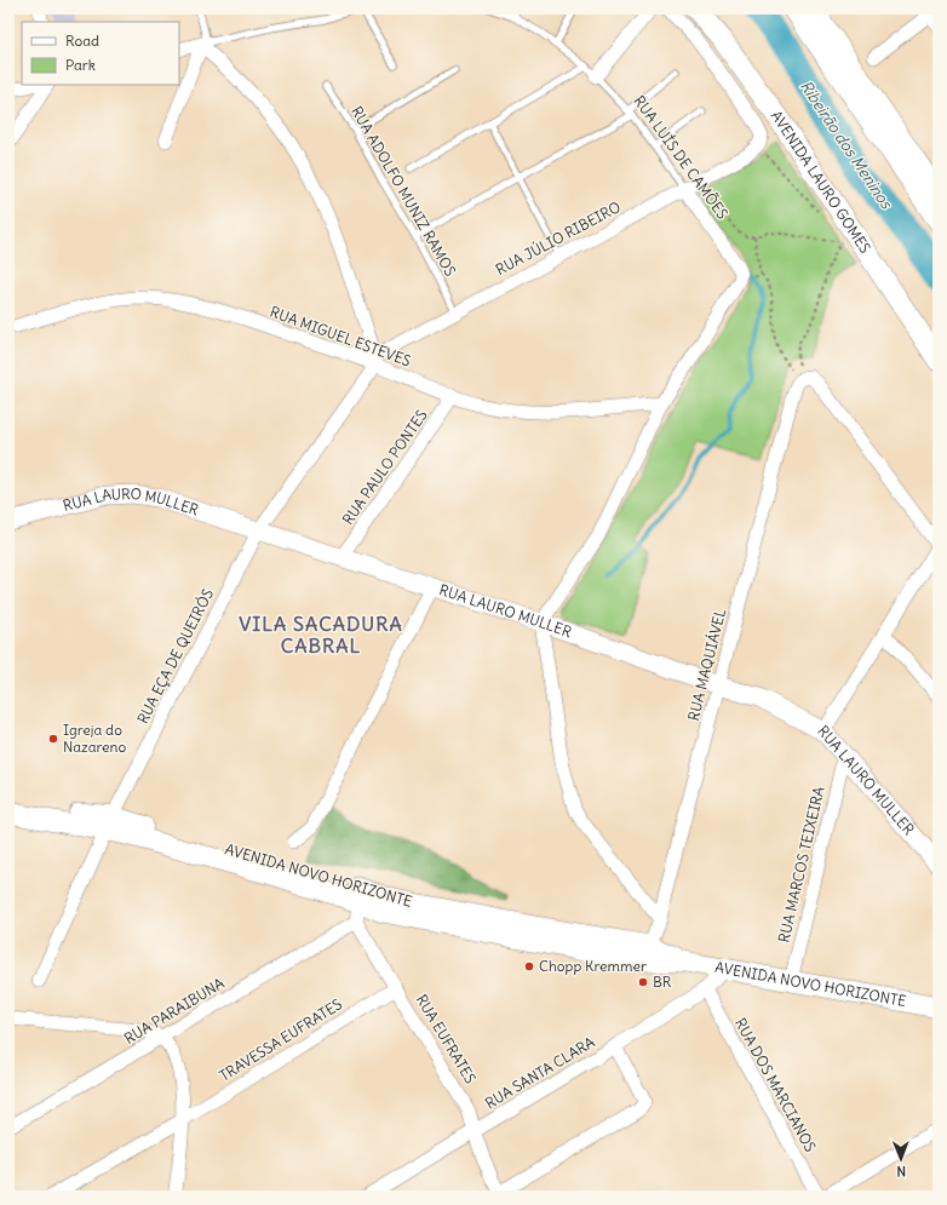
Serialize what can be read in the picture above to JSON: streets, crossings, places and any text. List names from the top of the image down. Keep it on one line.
{"streets":{"main road":["AVENIDA LAURO GOMES","AVENIDA NOVO HORIZONTE"],"street":["RUA LUÍS DE CAMÕES","RUA JÚLIO RIBEIRO","RUA MIGUEL ESTEVES","RUA PAULO PONTES","RUA LAURO MULLER","RUA EÇA DE QUEIRÓS","RUA MAQUIÁVEL","RUA MARCOS TEIXEIRA","RUA PARAIBUNA","RUA EUFRATES","TRAVESSA EUFRATES","RUA SANTA CLARA","RUA DOS MARCIANOS"],"lane":["RUA ADOLFO MUNIZ RAMOS"]},"crossings":[["RUA LUÍS DE CAMÕES","RUA JÚLIO RIBEIRO"],["RUA LUÍS DE CAMÕES","RUA MIGUEL ESTEVES"],["RUA ADOLFO MUNIZ RAMOS","RUA JÚLIO RIBEIRO"],["RUA JÚLIO RIBEIRO","RUA MIGUEL ESTEVES"],["RUA JÚLIO RIBEIRO","RUA EÇA DE QUEIRÓS"],["RUA MIGUEL ESTEVES","RUA PAULO PONTES"],["RUA MIGUEL ESTEVES","RUA EÇA DE QUEIRÓS"],["RUA PAULO PONTES","RUA LAURO MULLER"],["RUA LAURO MULLER","RUA EÇA DE QUEIRÓS"],["RUA LAURO MULLER","RUA MAQUIÁVEL"],["RUA LAURO MULLER","RUA MARCOS TEIXEIRA"],["RUA EÇA DE QUEIRÓS","AVENIDA NOVO HORIZONTE"],["RUA MAQUIÁVEL","AVENIDA NOVO HORIZONTE"],["RUA MARCOS TEIXEIRA","AVENIDA NOVO HORIZONTE"],["AVENIDA NOVO HORIZONTE","RUA PARAIBUNA"],["AVENIDA NOVO HORIZONTE","RUA EUFRATES"],["AVENIDA NOVO HORIZONTE","RUA SANTA CLARA"],["RUA PARAIBUNA","RUA EUFRATES"],["RUA EUFRATES","TRAVESSA EUFRATES"],["RUA EUFRATES","RUA SANTA CLARA"],["RUA SANTA CLARA","RUA DOS MARCIANOS"]],"districts":["VILA SACADURA CABRAL"],"water":["Ribeirão dos Meninos"],"places":["Igreja do Nazareno","Chopp Kremmer","BR"],"legend":["Road","Park"],"north":"bottom"}
